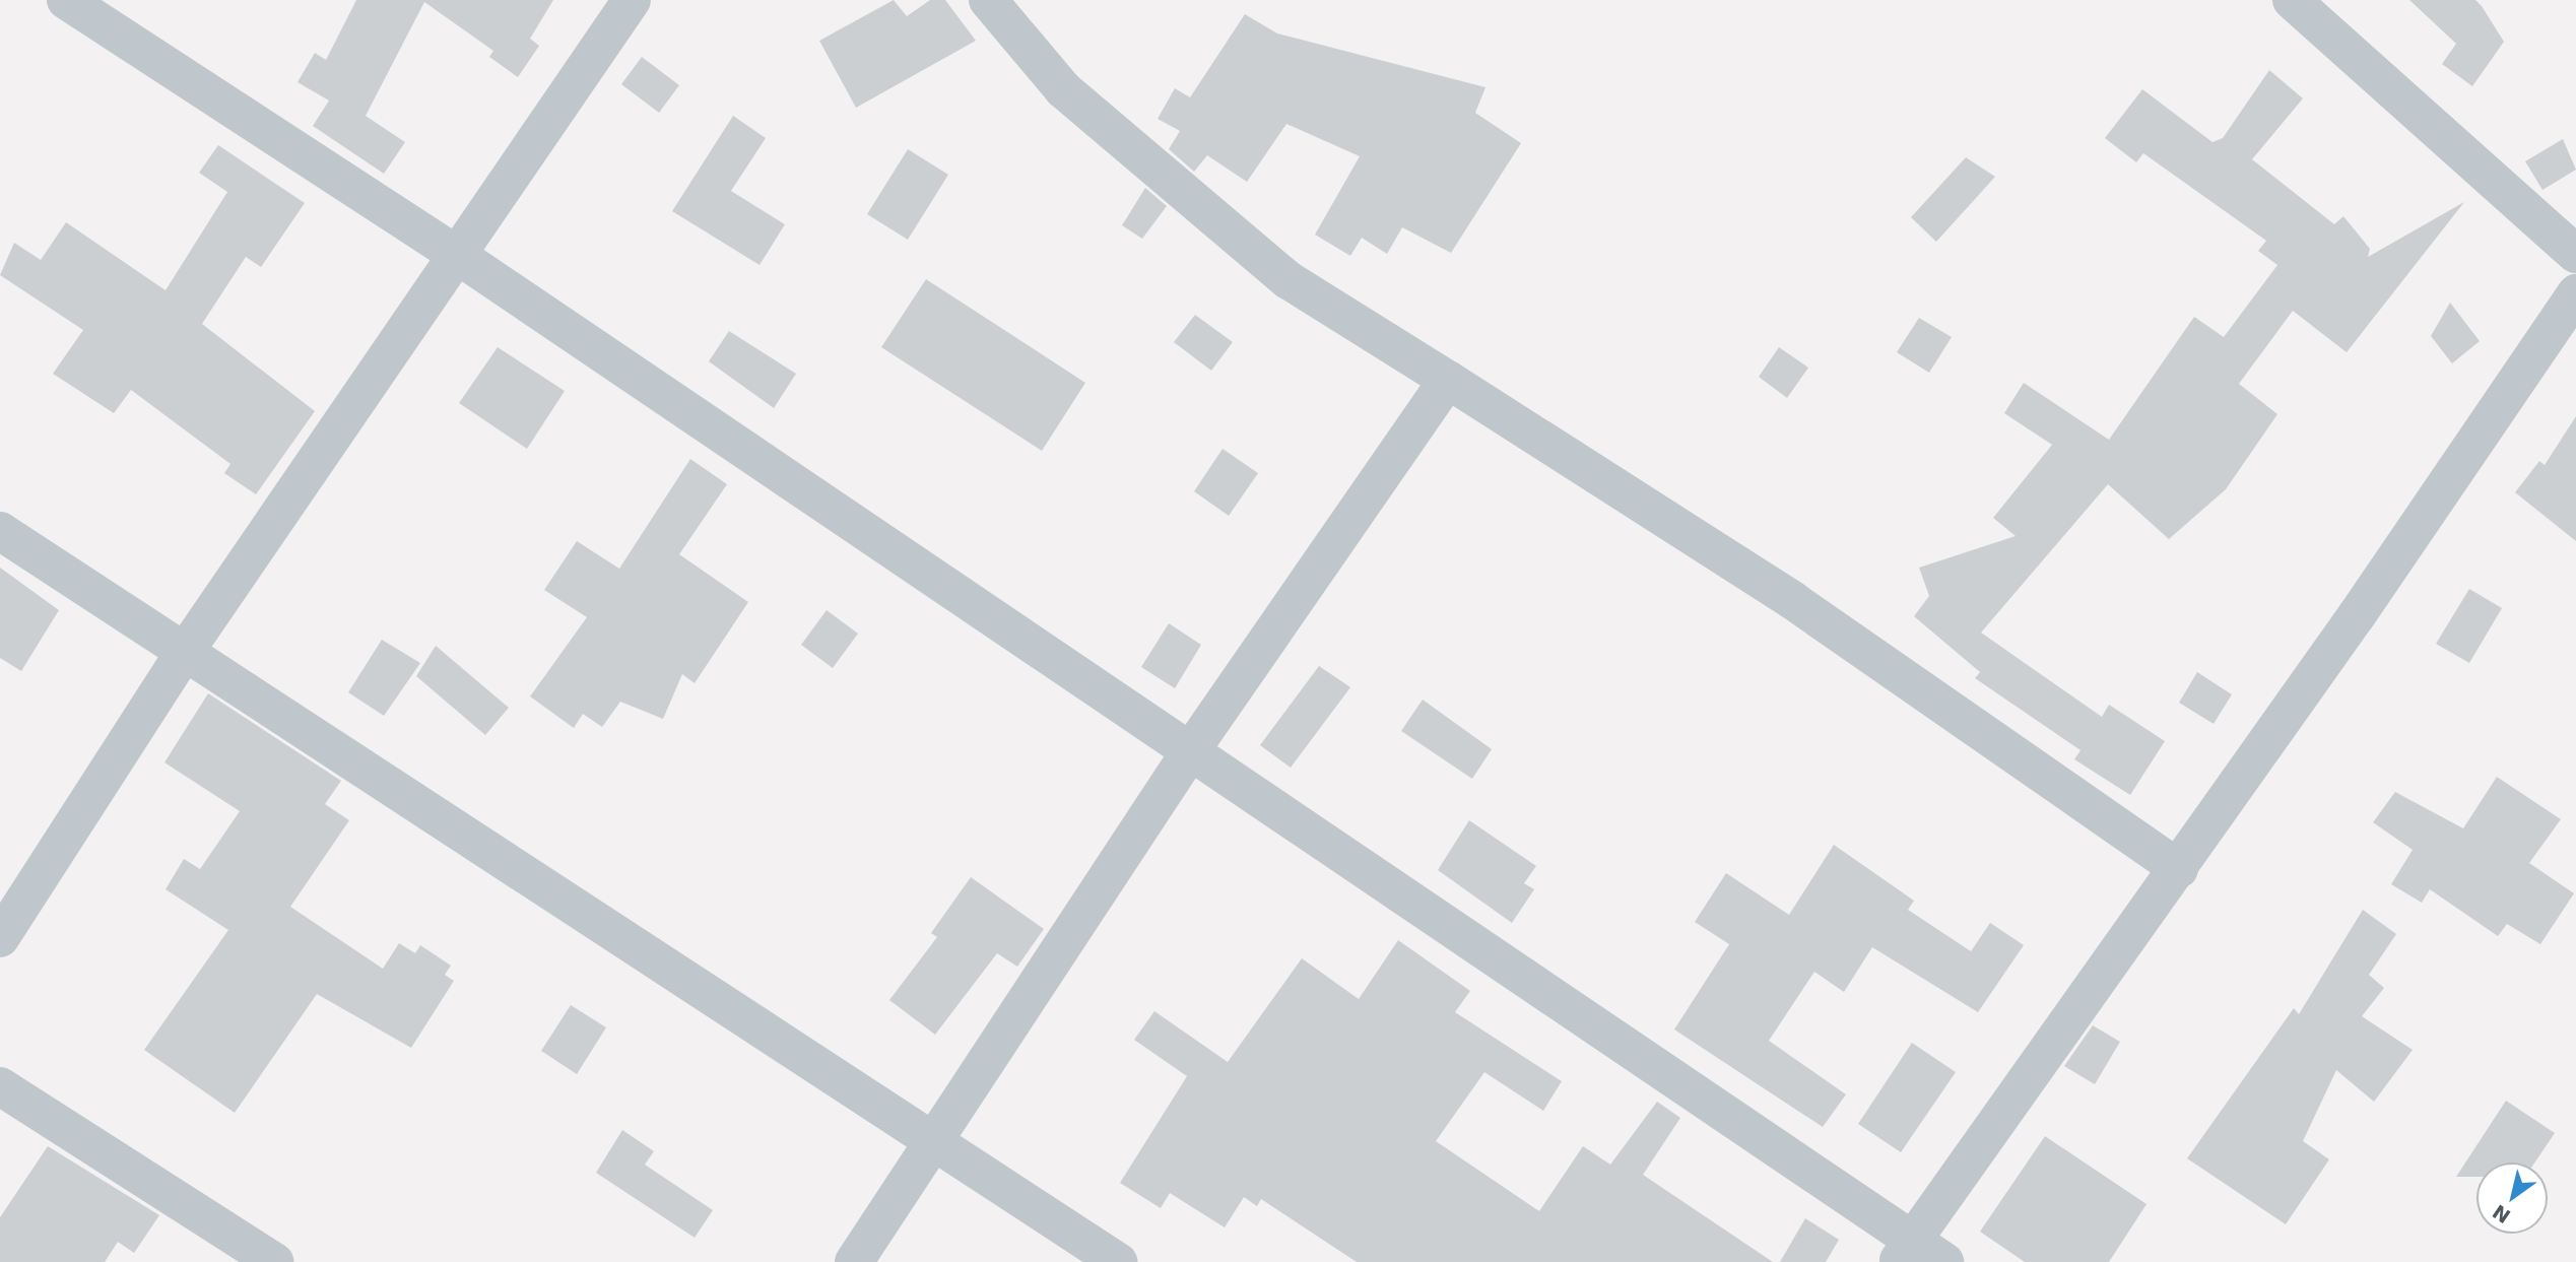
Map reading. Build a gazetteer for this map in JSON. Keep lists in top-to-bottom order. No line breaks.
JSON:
{"north":"bottom left"}
